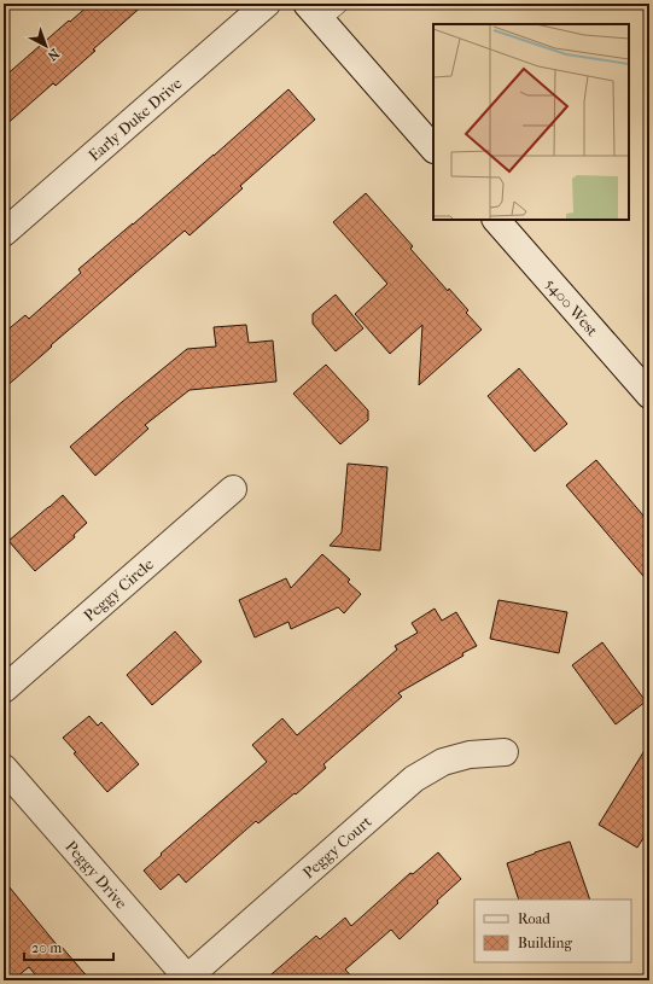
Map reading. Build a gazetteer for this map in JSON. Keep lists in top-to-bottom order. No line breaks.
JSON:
{"streets":{"street":["Early Duke Drive","5400 West","Peggy Circle","Peggy Court","Peggy Drive"]},"crossings":[["Peggy Court","Peggy Drive"]],"legend":["Road","Building"],"scale_bar":"20 m","north":"bottom right"}
